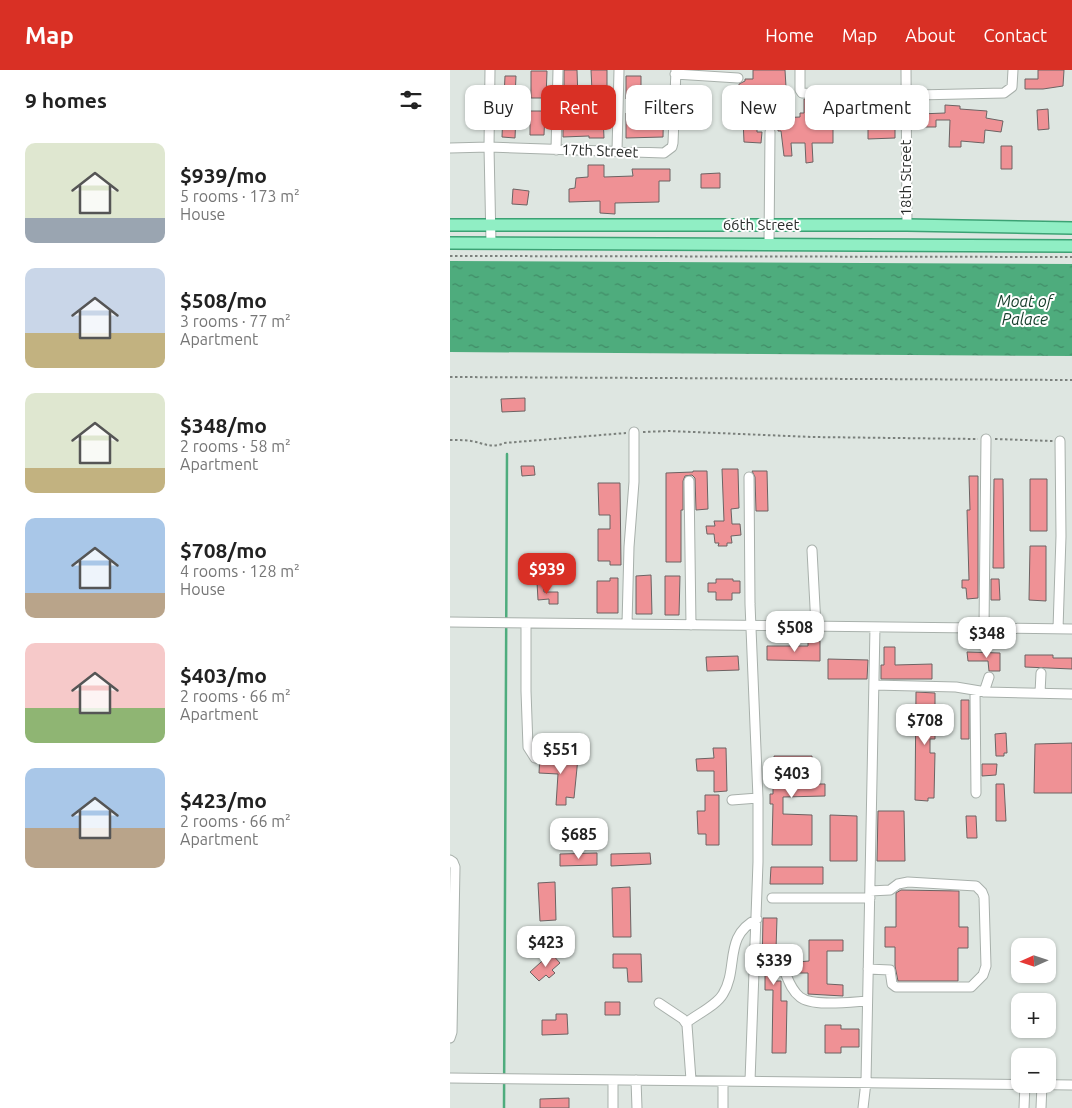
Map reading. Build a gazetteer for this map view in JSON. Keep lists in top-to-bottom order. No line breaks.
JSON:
{"streets":{"main road":["66th Street"],"street":["17th Street","18th Street"]},"crossings":[["18th Street","66th Street"]],"water":["Moat of Palace"],"north":"left","page":{"header":"Map","nav":["Home","Map","About","Contact"],"heading":"9 homes","chip":["Buy","Rent","Filters","New","Apartment"],"list":[{"name":"$939/mo","note":"5 rooms · 173 m² · House"},{"name":"$508/mo","note":"3 rooms · 77 m² · Apartment"},{"name":"$348/mo","note":"2 rooms · 58 m² · Apartment"},{"name":"$708/mo","note":"4 rooms · 128 m² · House"},{"name":"$403/mo","note":"2 rooms · 66 m² · Apartment"},{"name":"$423/mo","note":"2 rooms · 66 m² · Apartment"}],"price":["$939","$508","$348","$708","$551","$403","$685","$423","$339"],"map_buttons":["+","−"]}}
